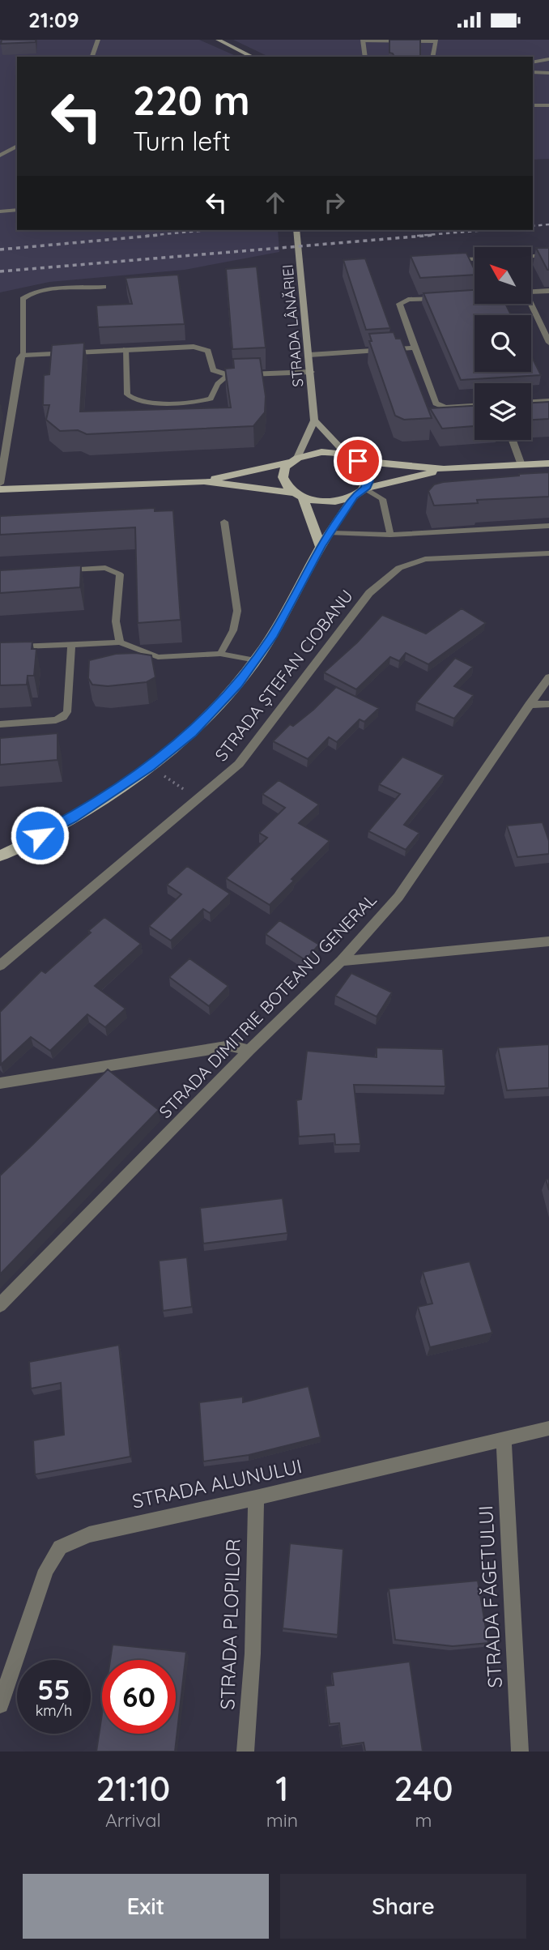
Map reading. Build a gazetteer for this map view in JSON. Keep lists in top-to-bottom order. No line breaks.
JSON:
{"streets":{"street":["STRADA LÂNĂRIEI","STRADA ȘTEFAN CIOBANU","STRADA DIMITRIE BOTEANU GENERAL","STRADA ALUNULUI","STRADA FĂGETULUI","STRADA PLOPILOR"]},"crossings":[["STRADA ALUNULUI","STRADA FĂGETULUI"],["STRADA ALUNULUI","STRADA PLOPILOR"]],"north":"top left","page":{"status":"21:09","turn":["220 m","Turn left"],"speed":"55 km/h","limit":"60","eta":["21:10","Arrival","1","min","240","m"],"buttons":["Exit","Share"]}}
